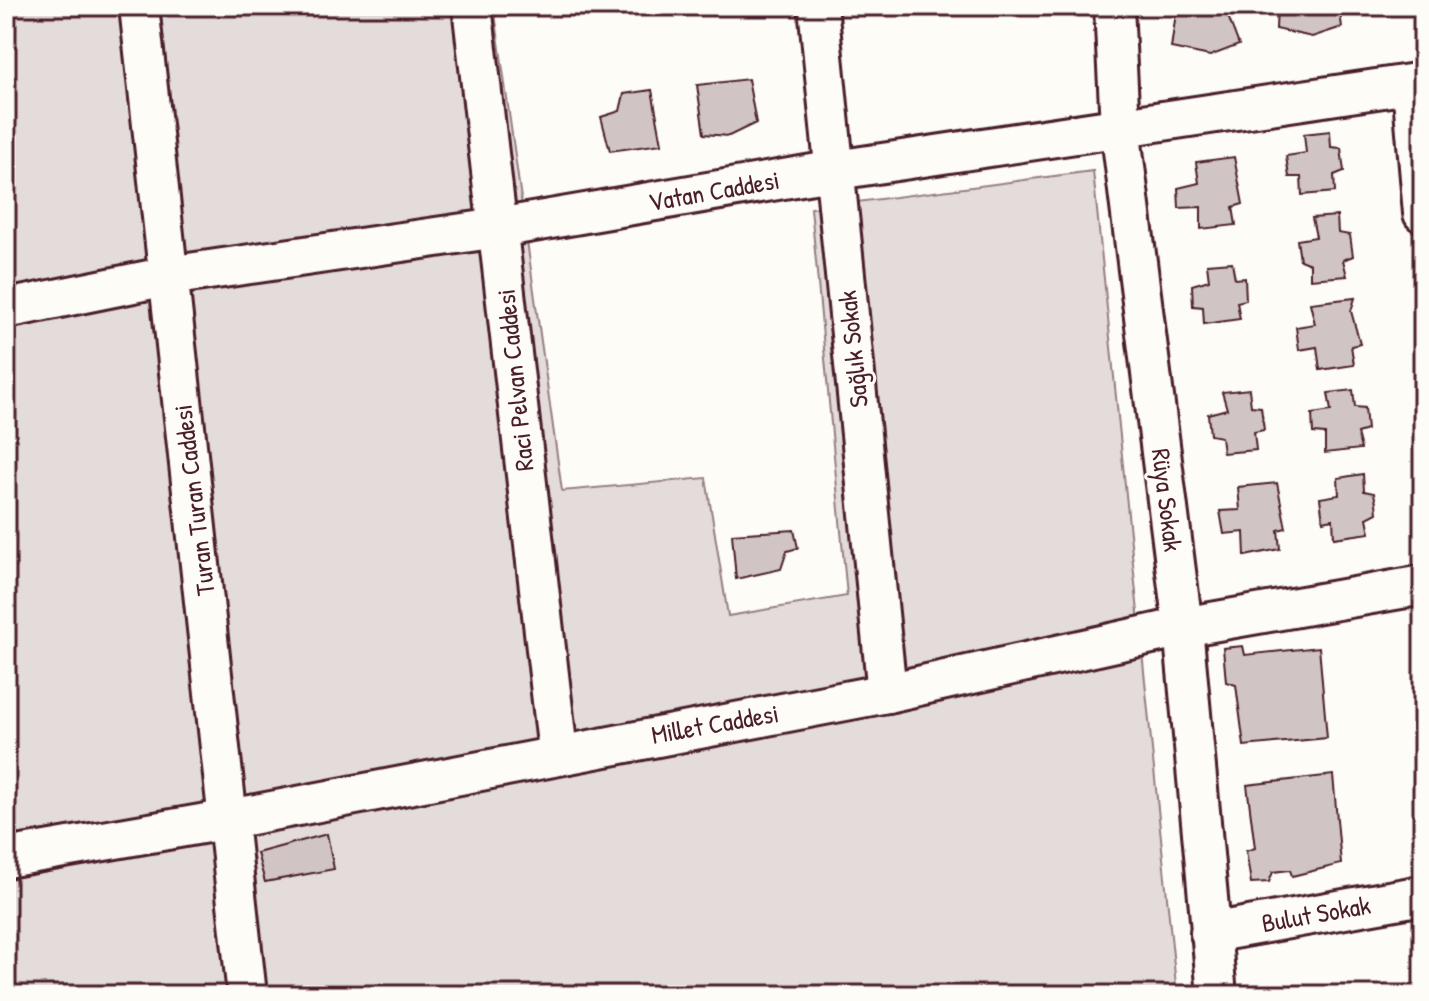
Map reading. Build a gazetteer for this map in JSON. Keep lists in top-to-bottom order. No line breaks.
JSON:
{"streets":{"street":["Vatan Caddesi","Sağlık Sokak","Raci Pelvan Caddesi","Turan Turan Caddesi","Rüya Sokak","Millet Caddesi","Bulut Sokak"]},"crossings":[["Vatan Caddesi","Sağlık Sokak"],["Vatan Caddesi","Raci Pelvan Caddesi"],["Vatan Caddesi","Turan Turan Caddesi"],["Vatan Caddesi","Rüya Sokak"],["Sağlık Sokak","Millet Caddesi"],["Raci Pelvan Caddesi","Millet Caddesi"],["Turan Turan Caddesi","Millet Caddesi"],["Rüya Sokak","Millet Caddesi"],["Rüya Sokak","Bulut Sokak"]]}
